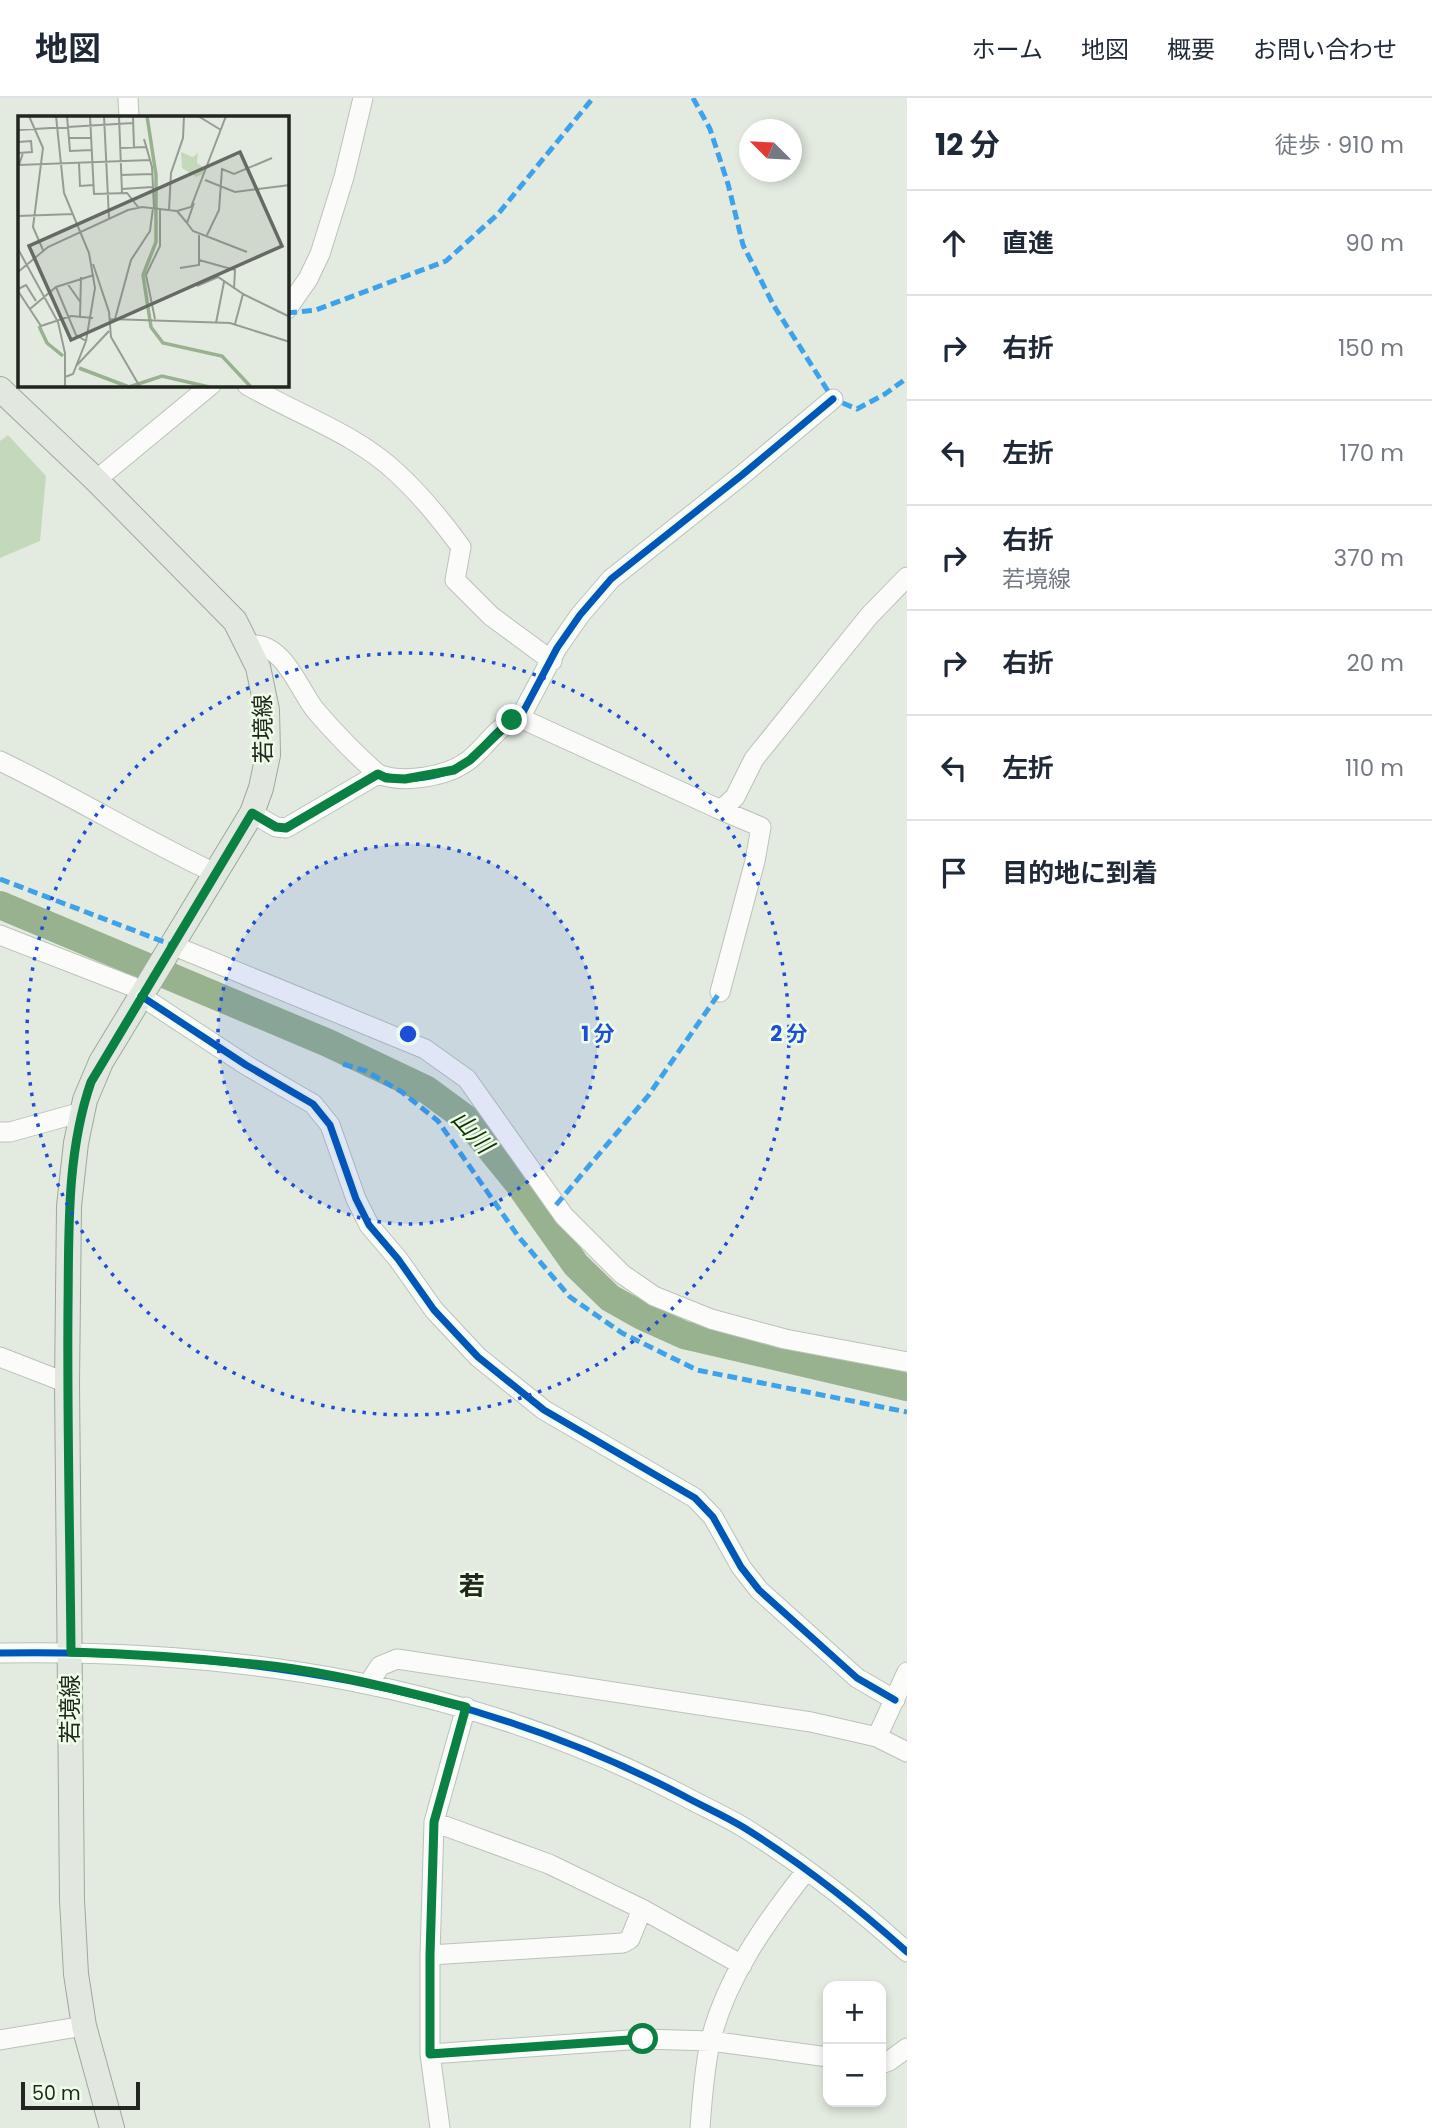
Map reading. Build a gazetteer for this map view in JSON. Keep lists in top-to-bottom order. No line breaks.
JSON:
{"streets":{"main road":["若境線"]},"districts":["若"],"water":["山川"],"scale_bar":"50 m","north":"top left","page":{"header":"地図","nav":["ホーム","地図","概要","お問い合わせ"],"heading":["12 分","徒歩 · 910 m"],"list":[["直進","90 m"],["右折","150 m"],["左折","170 m"],["右折","若境線","370 m"],["右折","20 m"],["左折","110 m"],"目的地に到着"],"map_buttons":["+","−"],"scale":"50 m"},"rings":["1 分","2 分"]}
